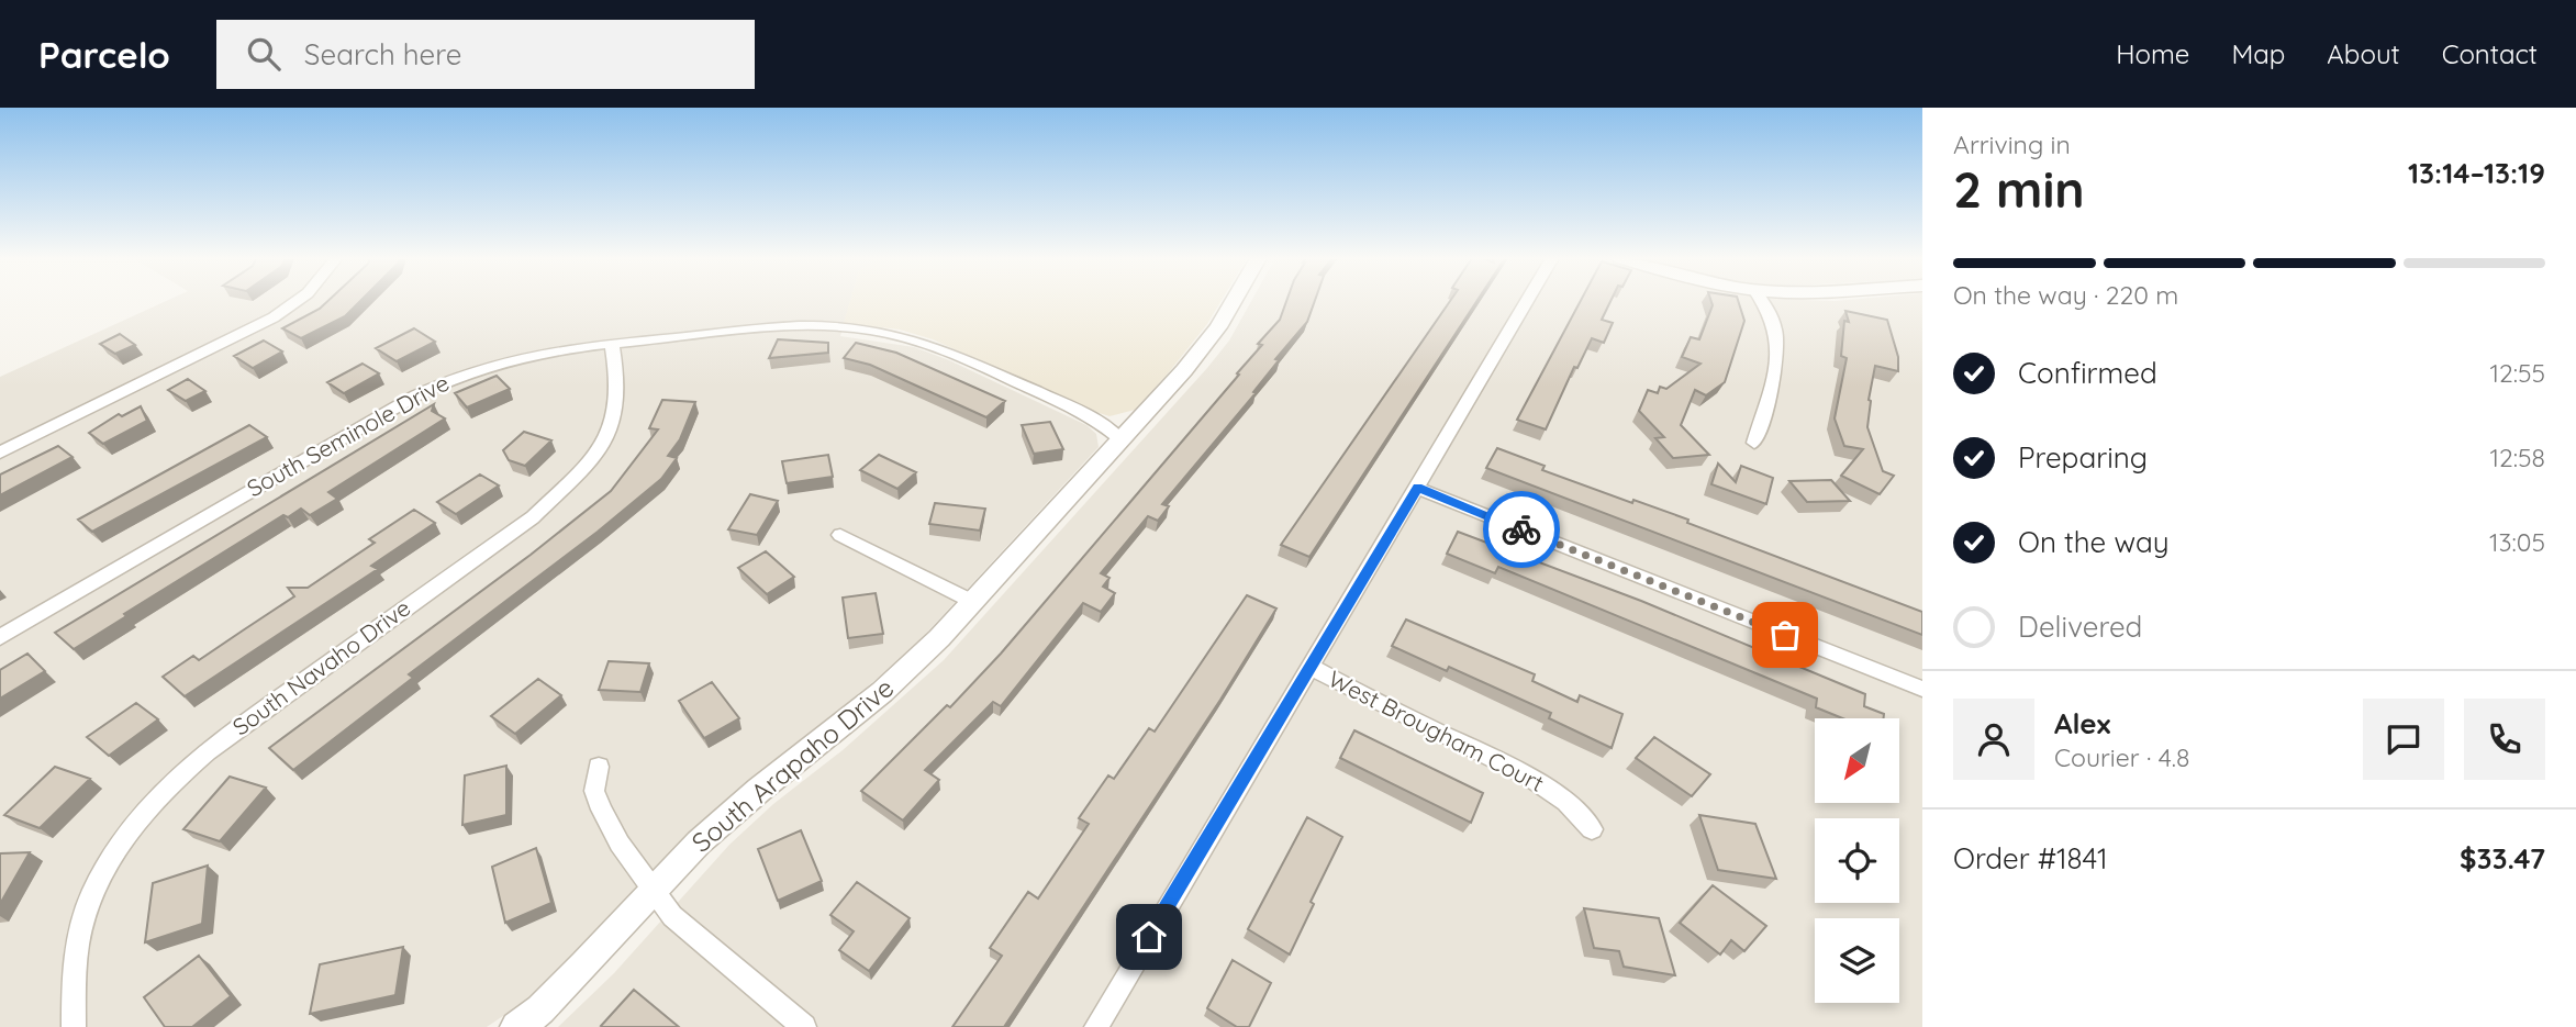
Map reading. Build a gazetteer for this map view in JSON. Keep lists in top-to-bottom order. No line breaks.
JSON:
{"streets":{"street":["South Seminole Drive","South Navaho Drive","West Brougham Court","South Arapaho Drive"]},"crossings":[["South Seminole Drive","South Navaho Drive"],["South Seminole Drive","South Arapaho Drive"]],"north":"bottom left","page":{"header":"Parcelo","search":"Search here","nav":["Home","Map","About","Contact"],"heading":["2 min","Arriving in","13:14–13:19"],"panel":["Alex","Courier · 4.8","Order #1841","$33.47"],"bar":"On the way · 220 m","list":[["Confirmed","12:55"],["Preparing","12:58"],["On the way","13:05"],"Delivered"]}}
